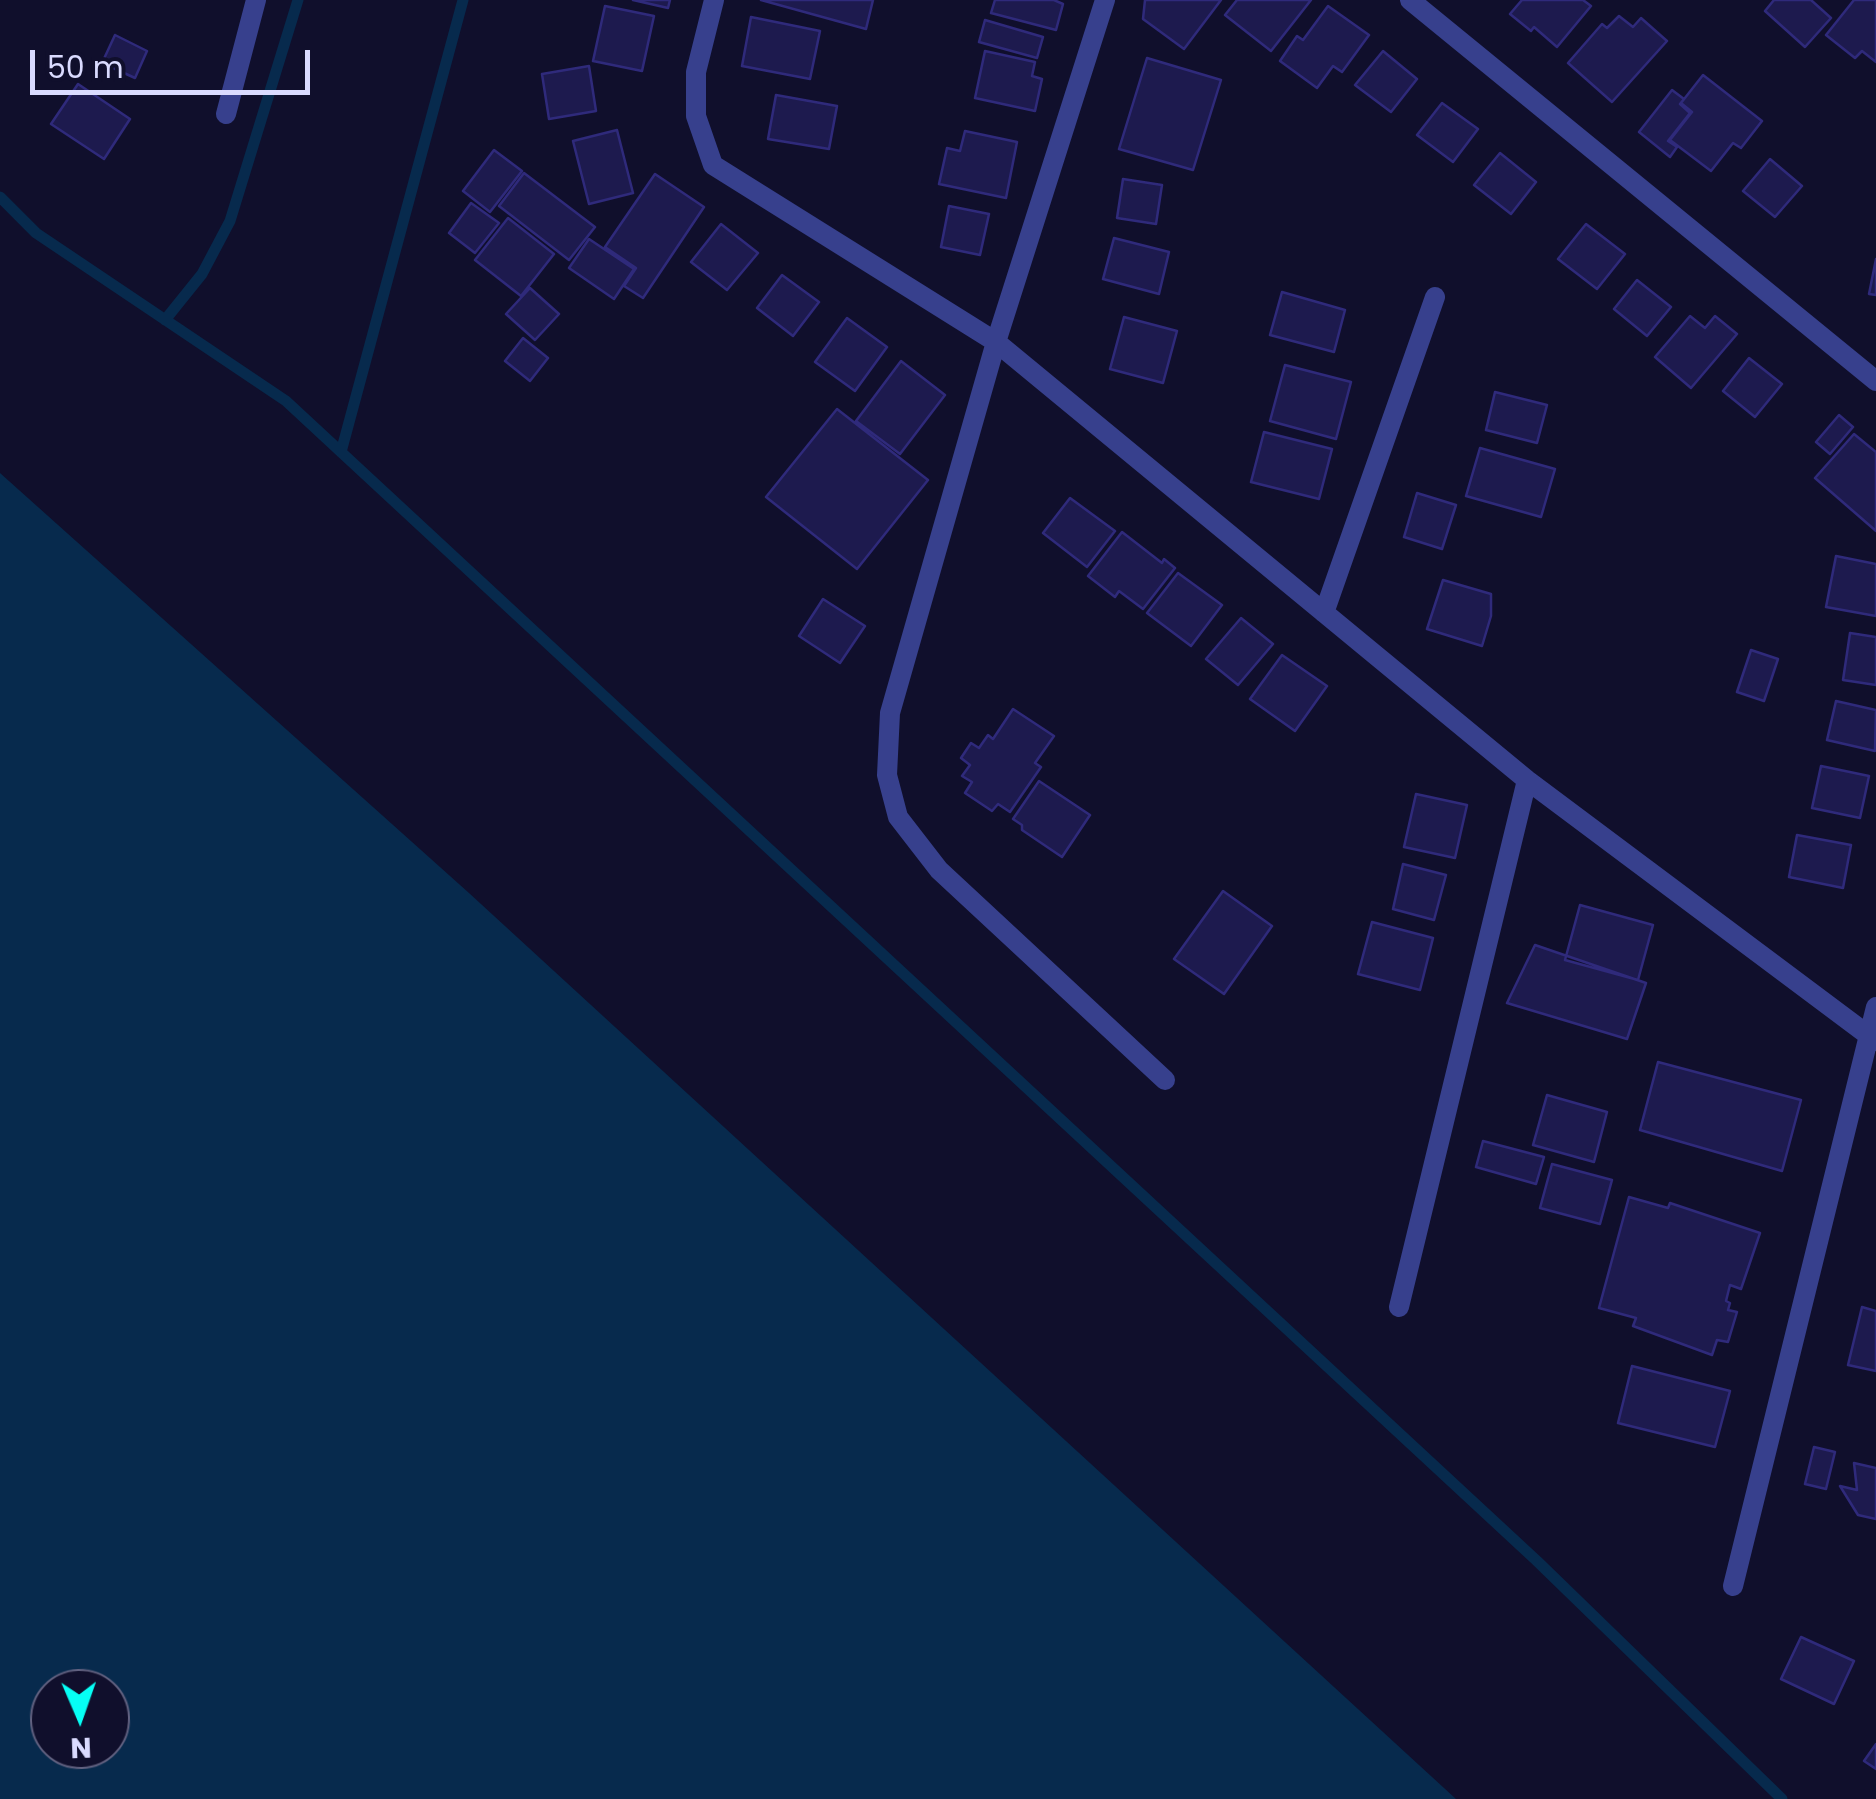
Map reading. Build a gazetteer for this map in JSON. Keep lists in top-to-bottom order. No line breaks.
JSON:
{"scale_bar":"50 m","north":"bottom"}
